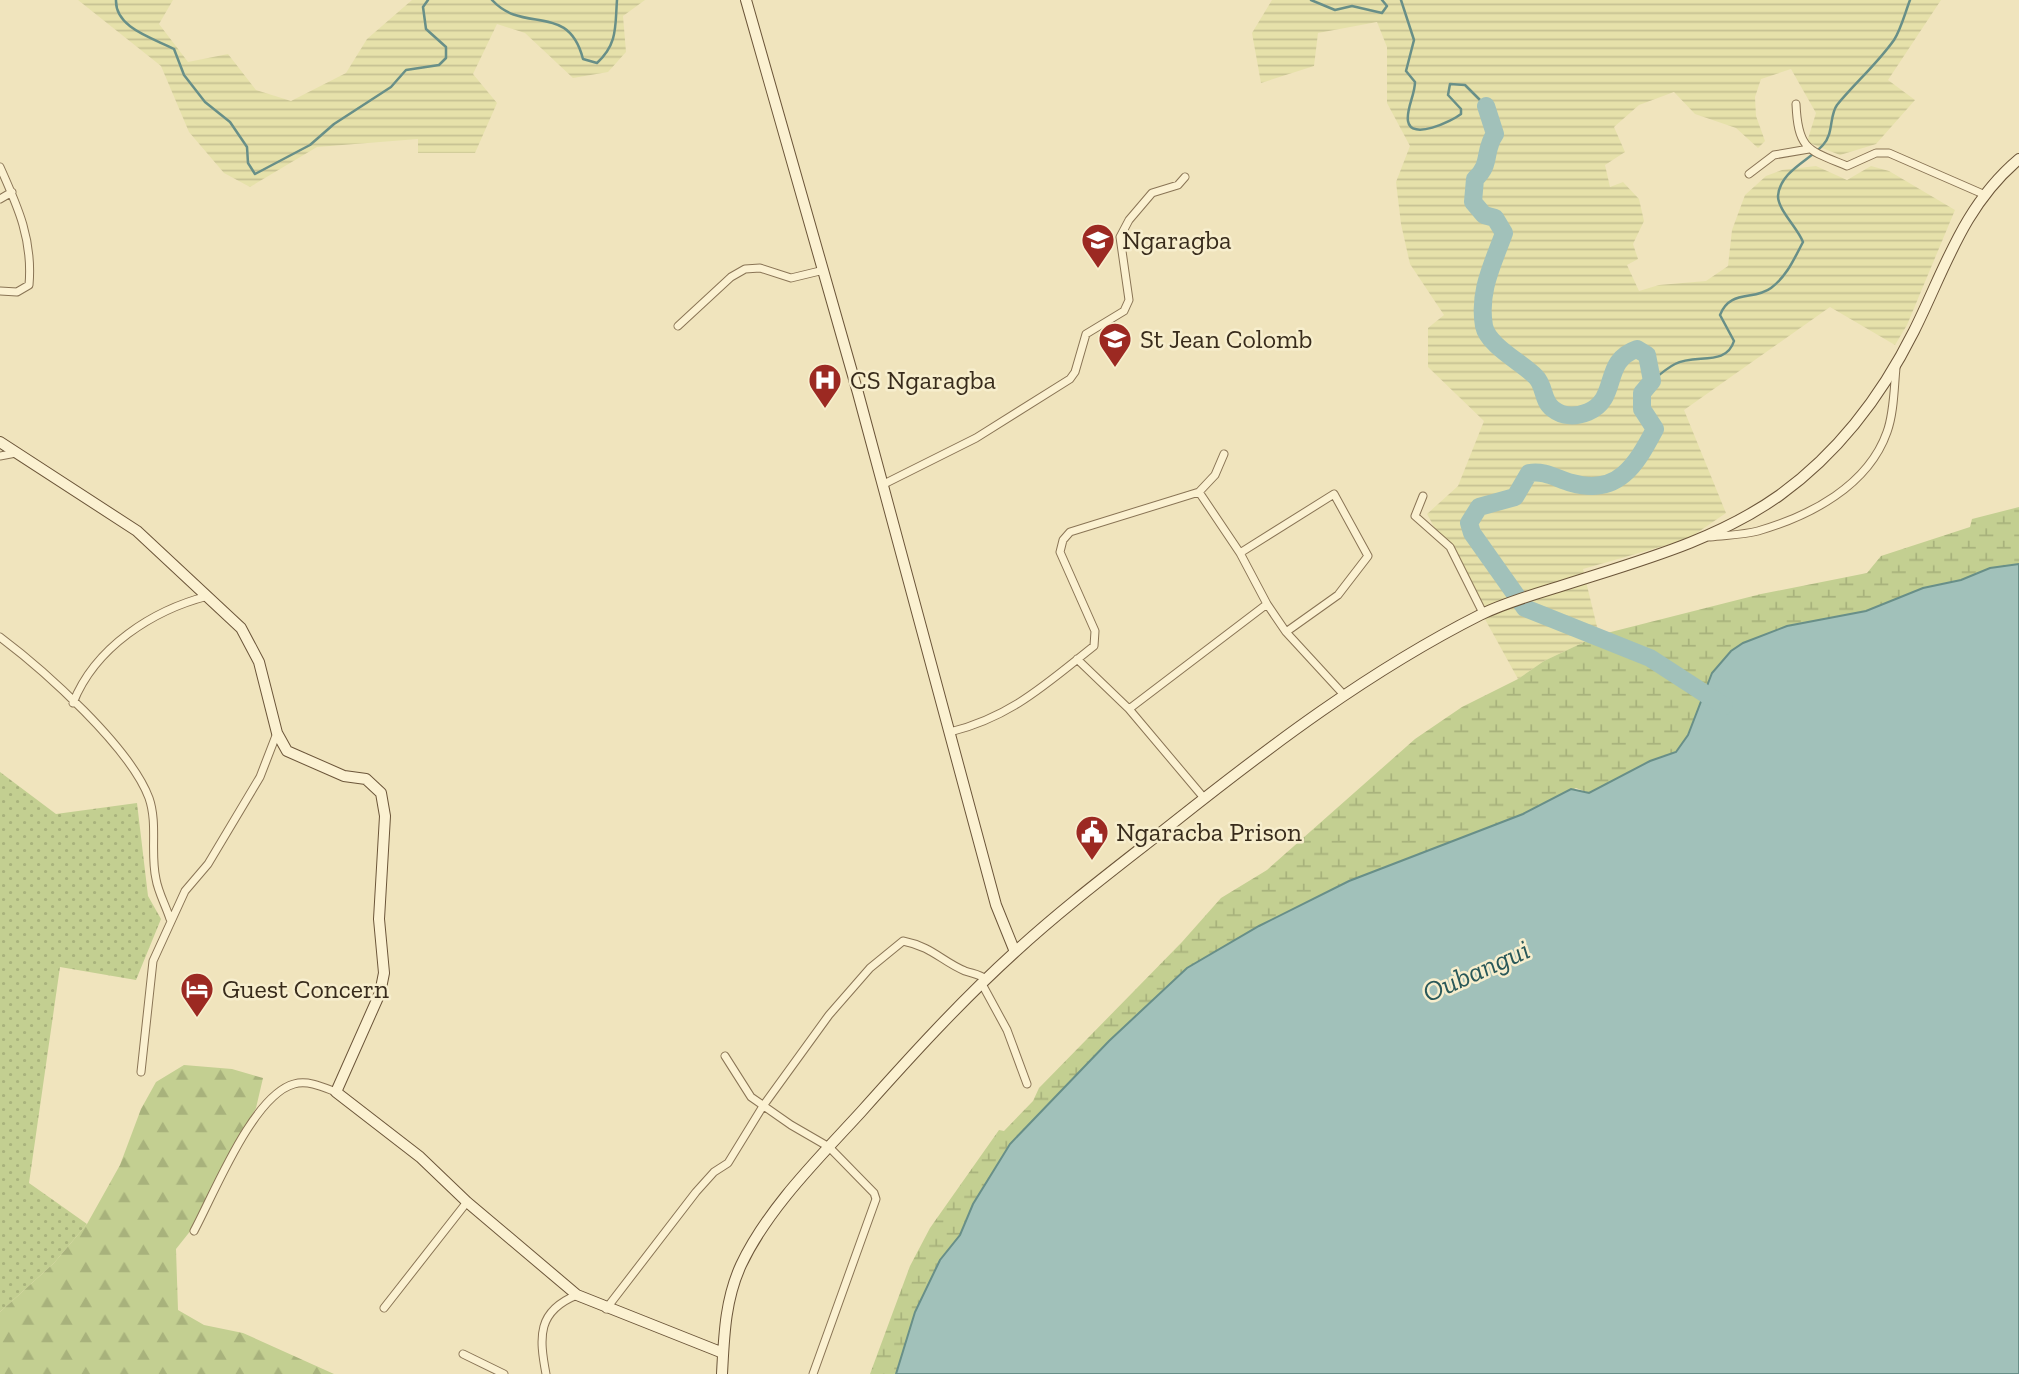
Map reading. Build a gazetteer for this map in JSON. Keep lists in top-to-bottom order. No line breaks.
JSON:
{"water":["Oubangui"],"places":{"school or university":["Ngaragba","St Jean Colomb"],"hospital":["CS Ngaragba"],"public building":["Ngaracba Prison"],"hotel":["Guest Concern"]}}
